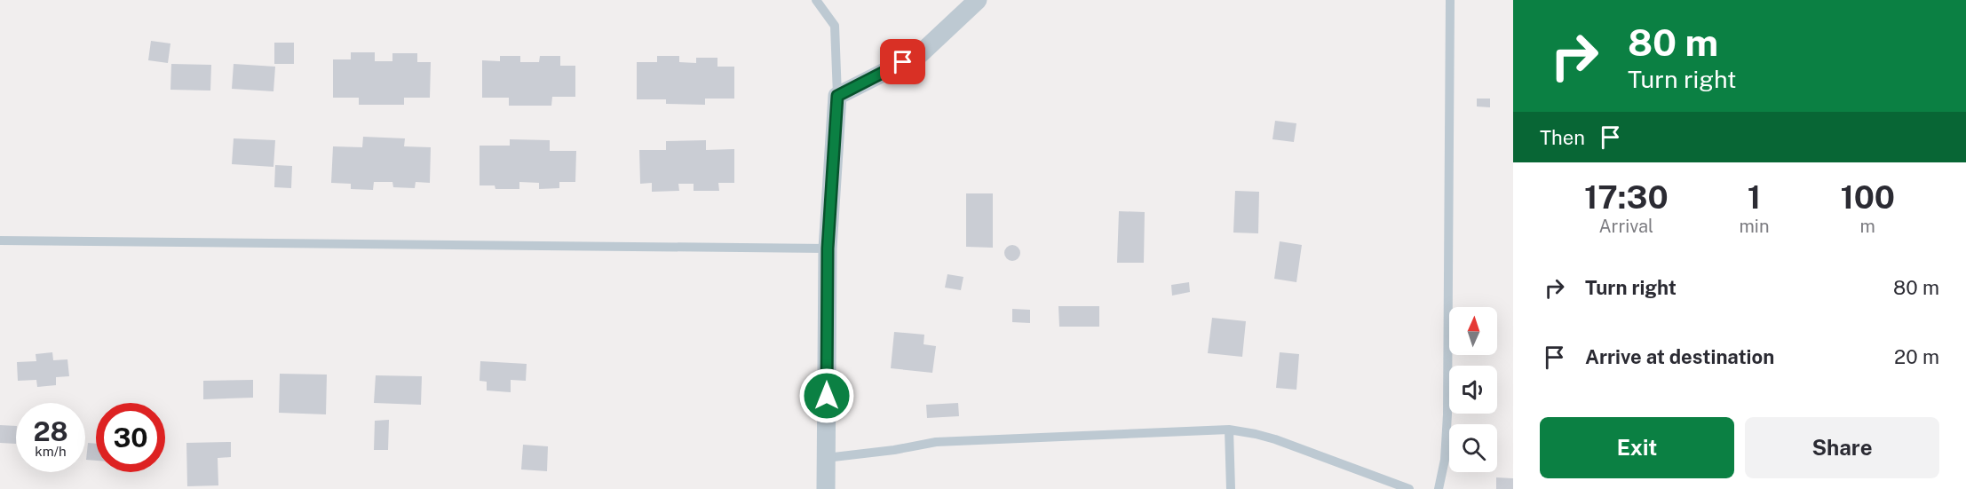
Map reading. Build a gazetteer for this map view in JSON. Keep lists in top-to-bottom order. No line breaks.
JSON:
{"north":"top","page":{"turn":["80 m","Turn right"],"then":"Then","eta":["17:30","Arrival","1","min","100","m"],"list":[{"name":"Turn right","value":"80 m"},{"name":"Arrive at destination","value":"20 m"}],"speed":"28 km/h","limit":"30","buttons":["Exit","Share"]}}
